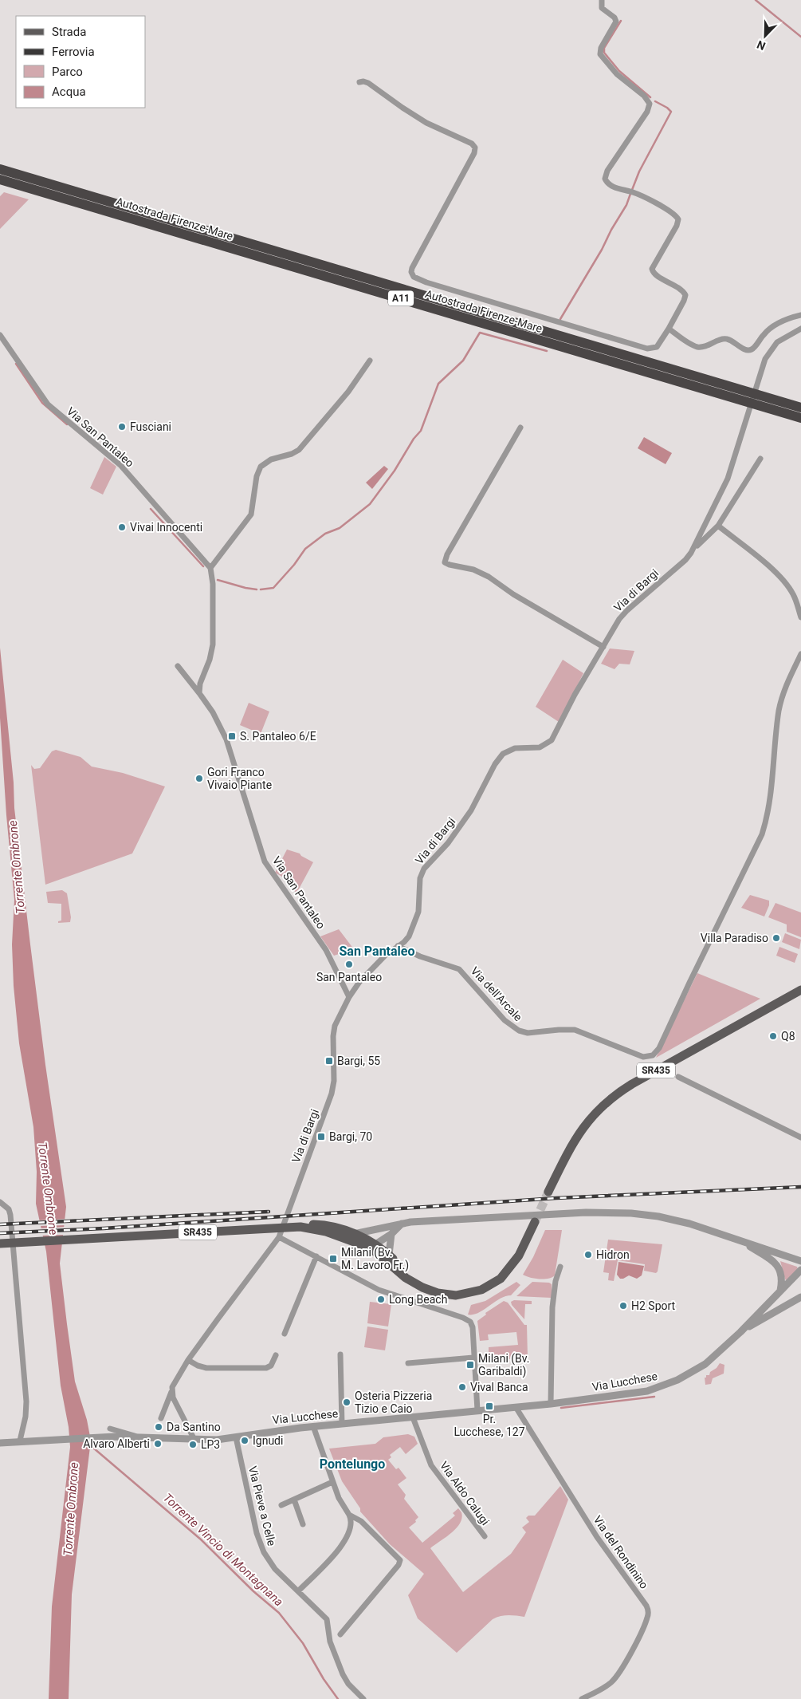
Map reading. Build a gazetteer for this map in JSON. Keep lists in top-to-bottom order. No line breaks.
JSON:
{"streets":{"highway":["Autostrada Firenze-Mare","A11"],"main road":["SR435"],"street":["Via San Pantaleo","Via di Bargi","Via dell'Arcale","Via Lucchese","Via Aldo Calugi","Via Pieve a Celle","Via del Rondinino"]},"crossings":[["Via San Pantaleo","Via di Bargi"],["Via di Bargi","Via dell'Arcale"],["Via Lucchese","Via Aldo Calugi"],["Via Lucchese","Via Pieve a Celle"],["Via Lucchese","Via del Rondinino"]],"districts":["San Pantaleo","Pontelungo"],"water":["Torrente Ombrone","Torrente Vincio di Montagnana"],"places":{"other":["Fusciani","Vivai Innocenti","Gori Franco Vivaio Piante","Villa Paradiso","San Pantaleo","Q8","Hidron","Long Beach","H2 Sport","Vival Banca","Osteria Pizzeria Tizio e Caio","Da Santino","Ignudi","Alvaro Alberti","LP3"],"transit":["S. Pantaleo 6/E","Bargi, 55","Bargi, 70","Milani (Bv. M. Lavoro Fr.)","Milani (Bv. Garibaldi)","Pr. Lucchese, 127"]},"legend":["Strada","Ferrovia","Parco","Acqua"],"north":"bottom left"}
